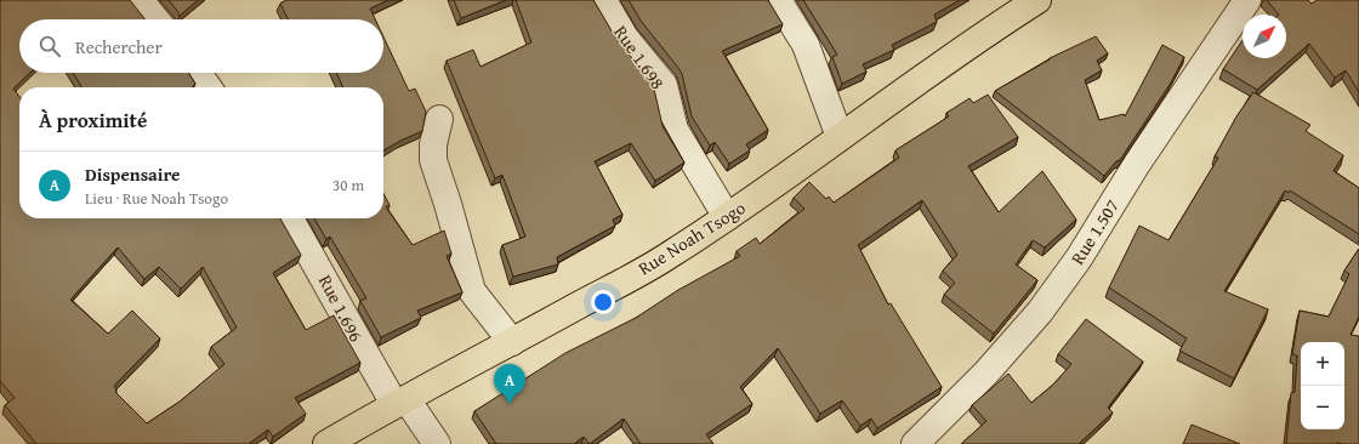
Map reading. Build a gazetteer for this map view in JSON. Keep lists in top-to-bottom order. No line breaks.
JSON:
{"streets":{"main road":["Rue Noah Tsogo"],"street":["Rue 1.698","Rue 1.507","Rue 1.696"]},"crossings":[["Rue 1.698","Rue Noah Tsogo"],["Rue Noah Tsogo","Rue 1.696"]],"north":"top right","page":{"search":"Rechercher","heading":"À proximité","list":[{"mark":"A","name":"Dispensaire","note":"Lieu · Rue Noah Tsogo","value":"30 m"}],"map_buttons":["+","−"],"pins":"A"}}
